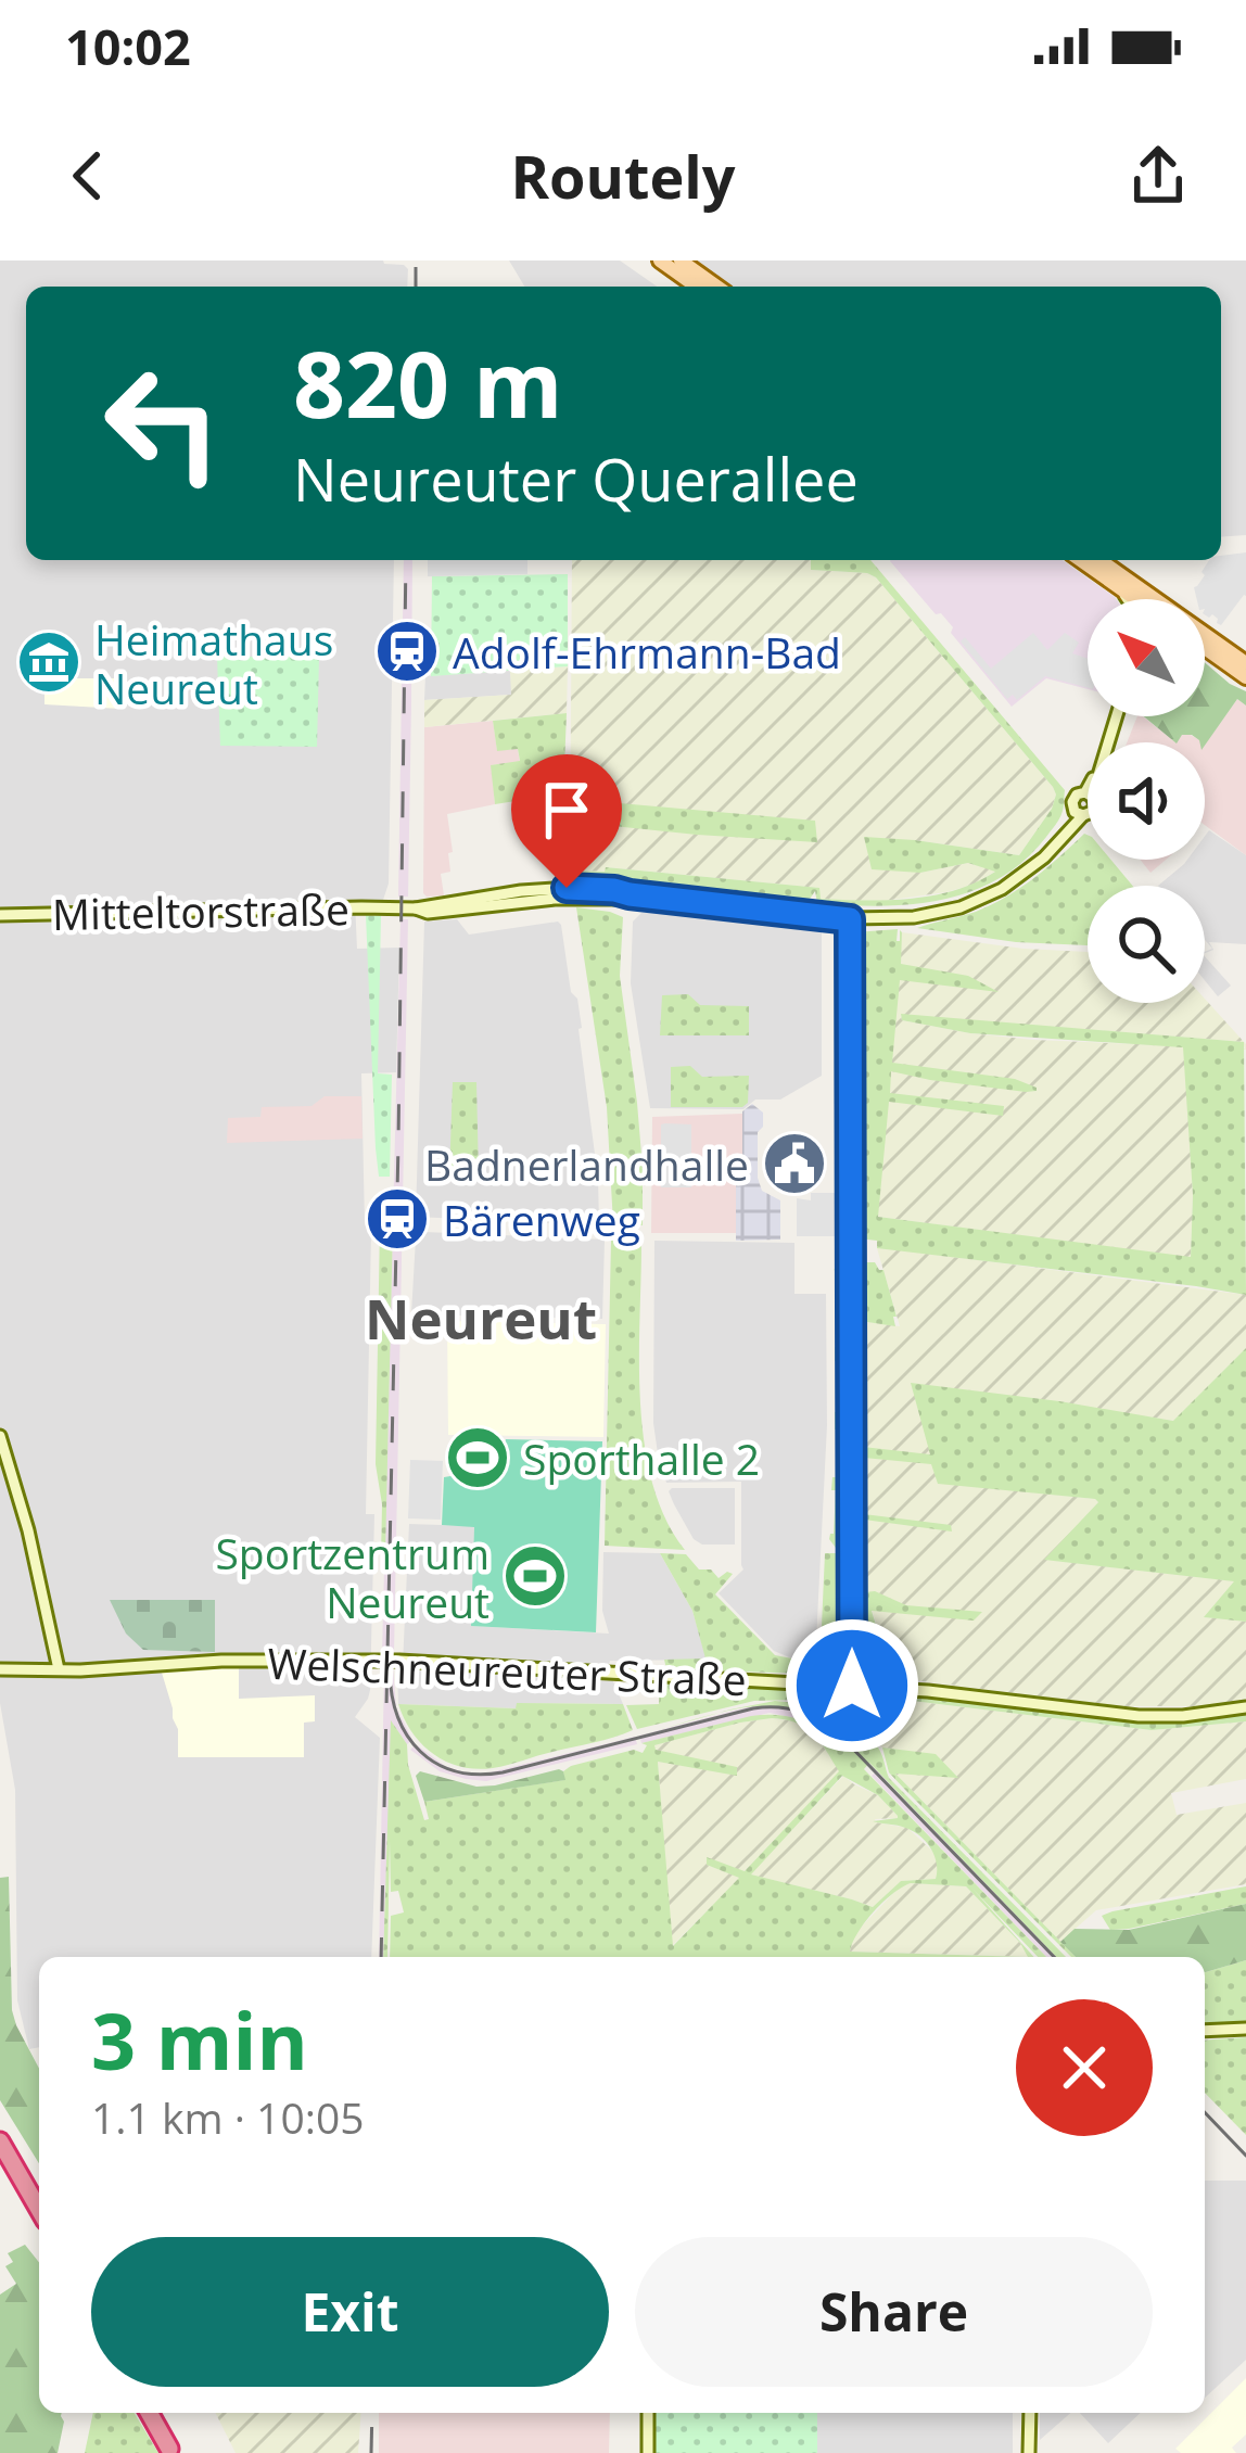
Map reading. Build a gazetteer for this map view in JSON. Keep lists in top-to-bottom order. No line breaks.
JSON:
{"streets":{"street":["Mitteltorstraße","Welschneureuter Straße"]},"districts":["Neureut"],"places":{"station":["Adolf-Ehrmann-Bad","Bärenweg"],"museum":["Heimathaus Neureut"],"public building":["Badnerlandhalle"],"sports":["Sporthalle 2","Sportzentrum Neureut"]},"north":"top left","page":{"status":"10:02","header":"Routely","turn":["820 m","Neureuter Querallee"],"heading":["3 min","1.1 km · 10:05"],"buttons":["Exit","Share"]}}
